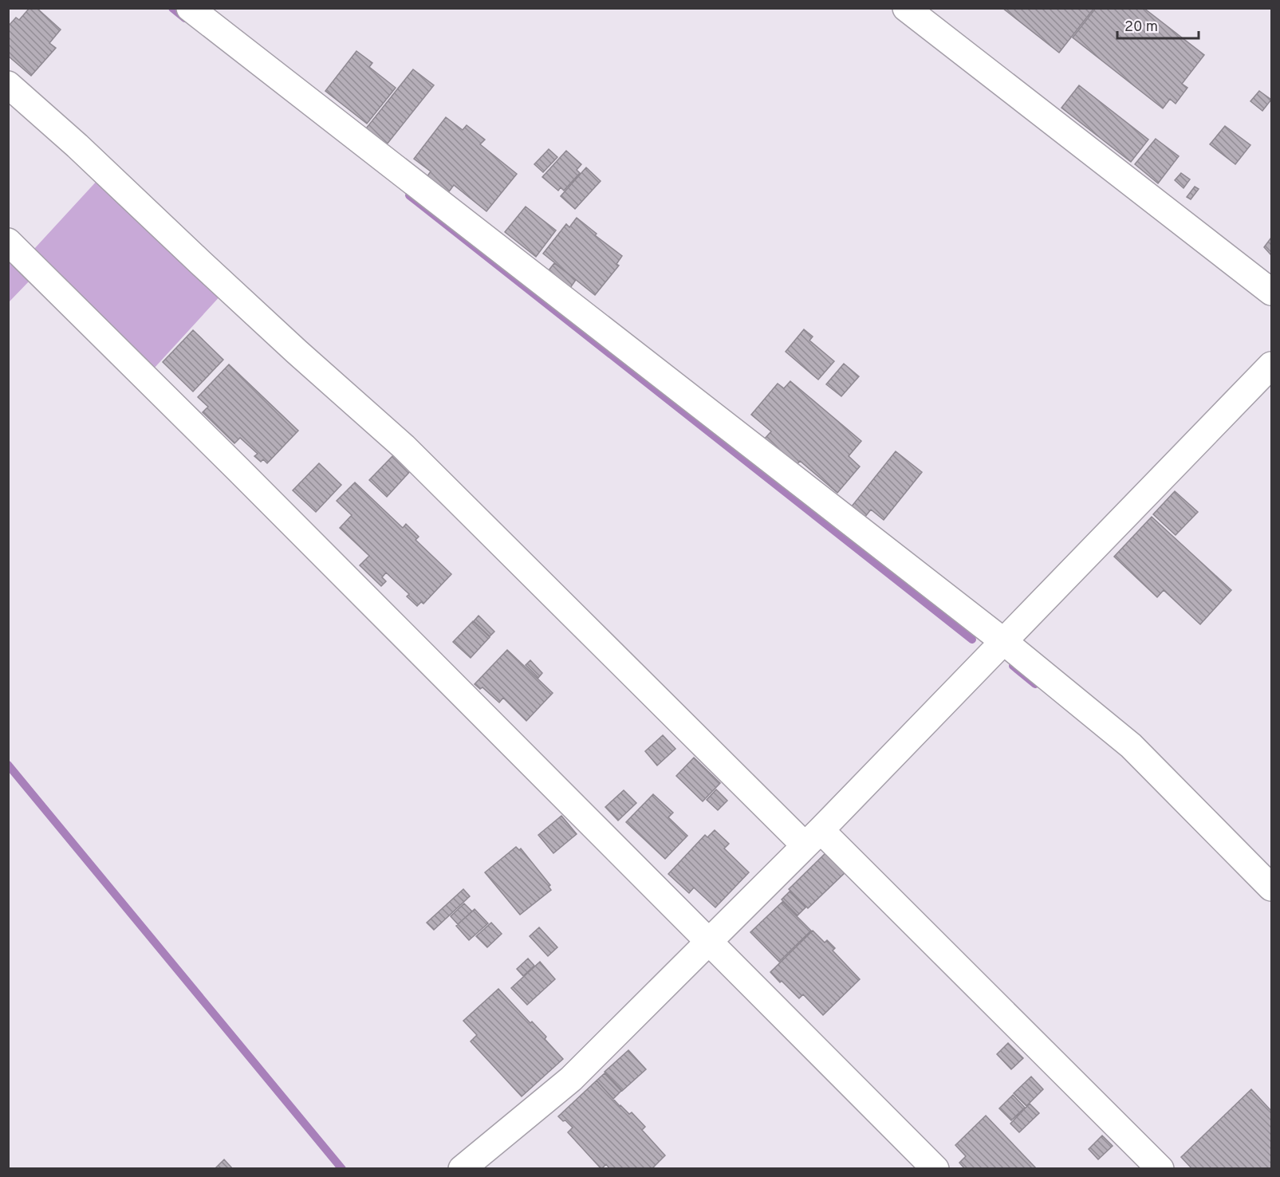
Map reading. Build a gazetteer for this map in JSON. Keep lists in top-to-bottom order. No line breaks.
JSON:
{"scale_bar":"20 m"}
